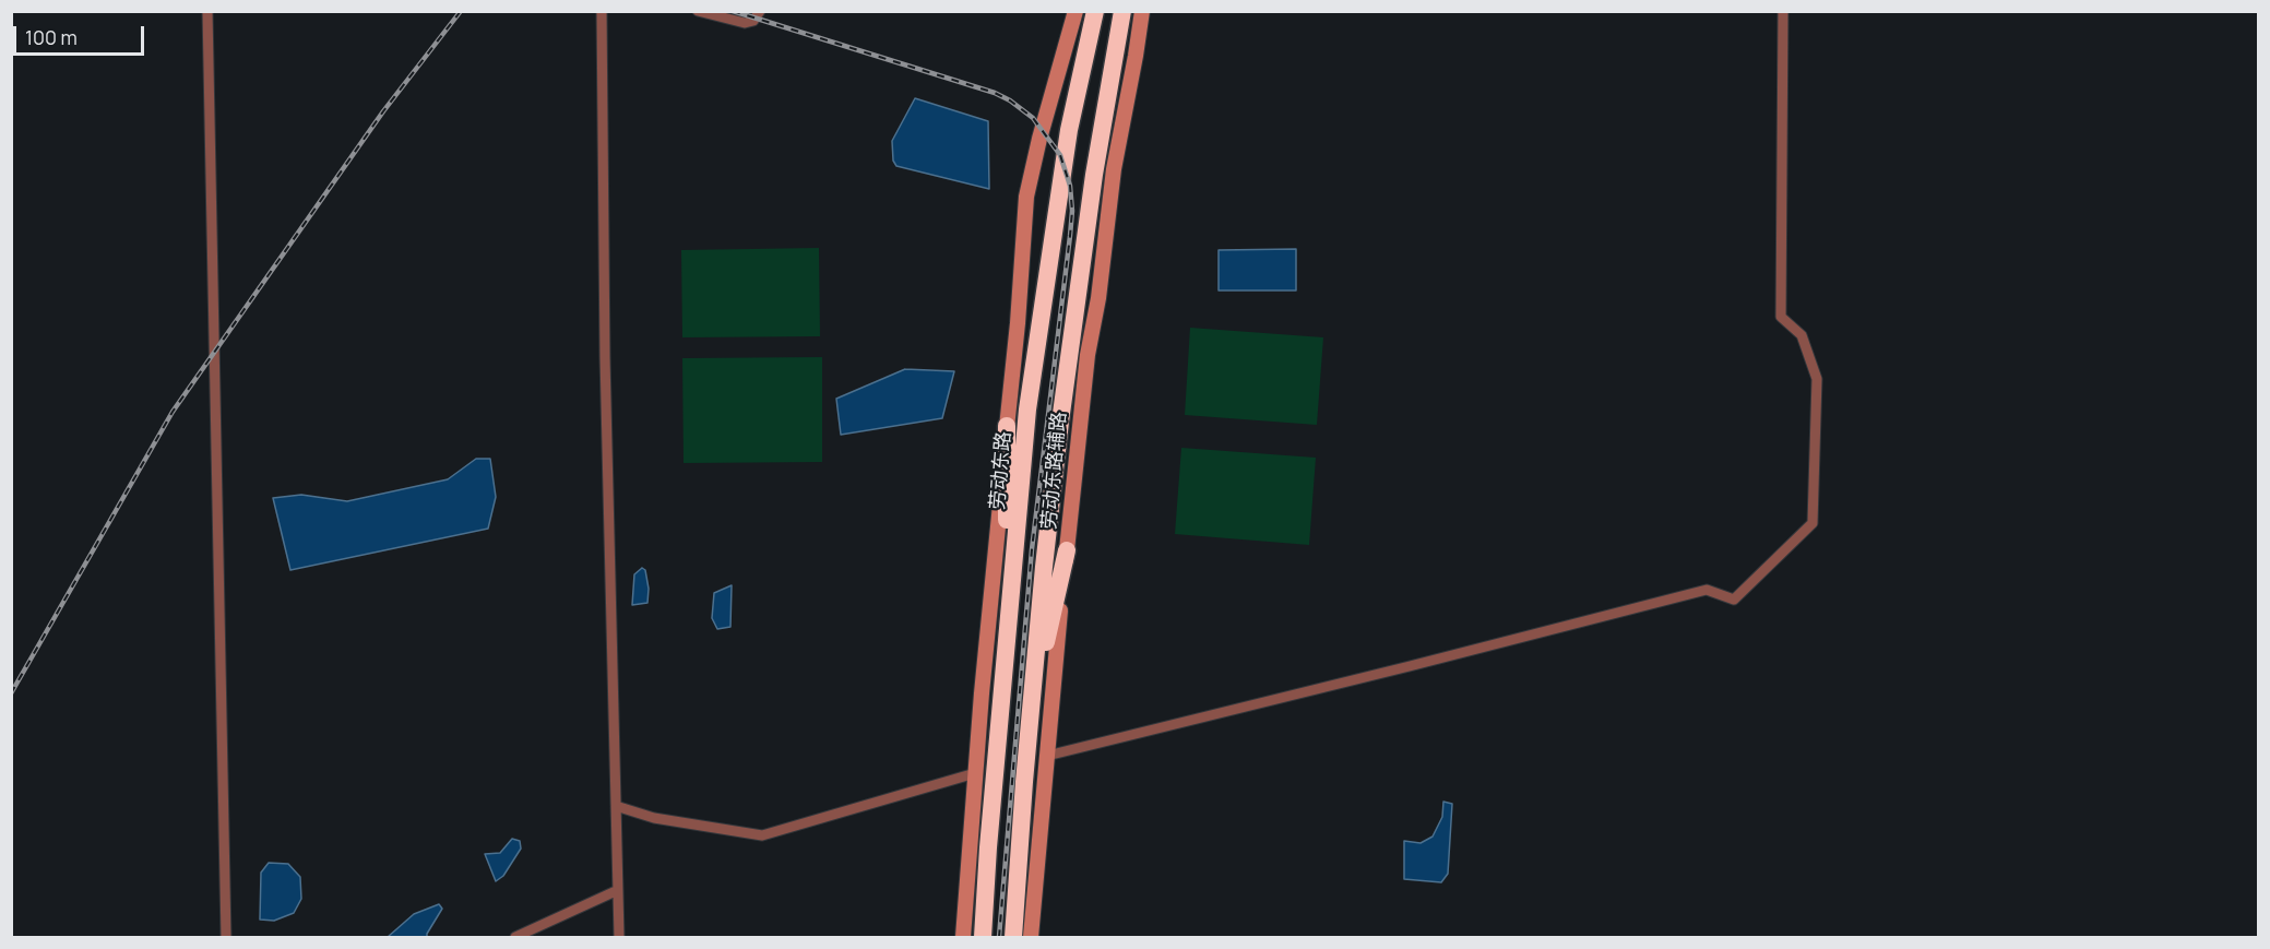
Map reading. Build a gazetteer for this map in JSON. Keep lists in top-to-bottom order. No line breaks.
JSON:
{"streets":{"highway":["劳动东路"],"main road":["劳动东路辅路"]},"scale_bar":"100 m"}
